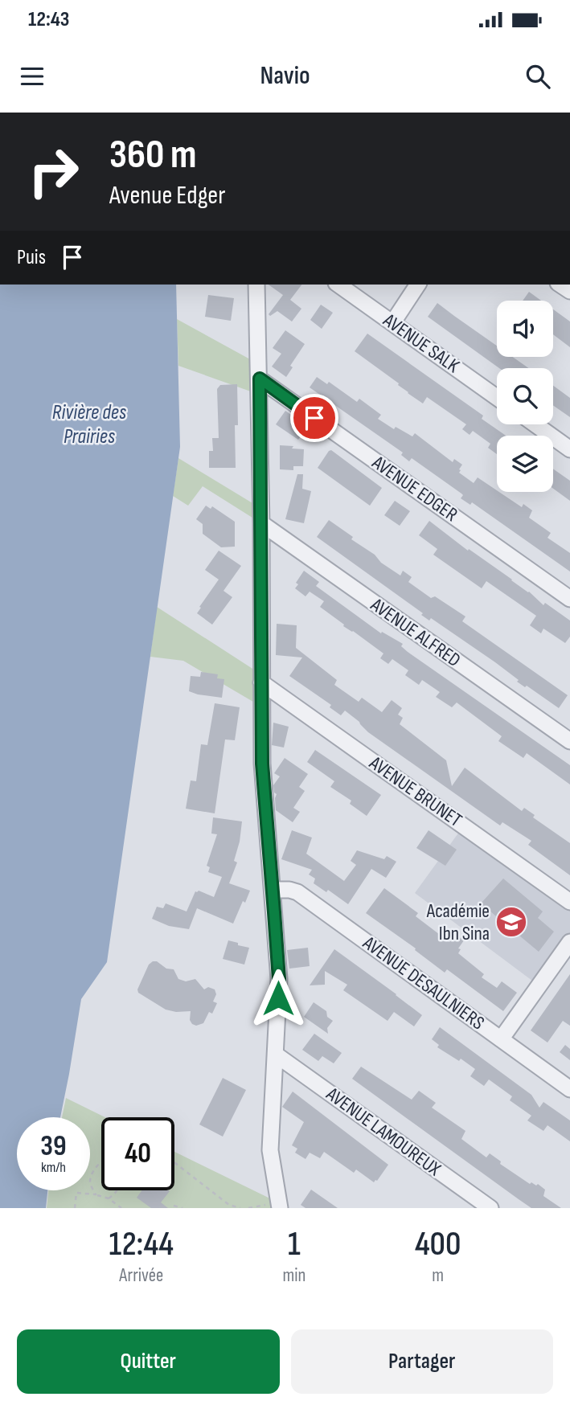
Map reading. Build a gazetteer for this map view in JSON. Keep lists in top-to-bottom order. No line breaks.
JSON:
{"streets":{"street":["AVENUE SALK","AVENUE EDGER","AVENUE ALFRED","AVENUE BRUNET","AVENUE DESAULNIERS","AVENUE LAMOUREUX"]},"water":["Rivière des Prairies"],"places":{"school or university":["Académie Ibn Sina"]},"page":{"status":"12:43","header":"Navio","turn":["360 m","Avenue Edger"],"then":"Puis","speed":"39 km/h","limit":"40","eta":["12:44","Arrivée","1","min","400","m"],"buttons":["Quitter","Partager"]}}
